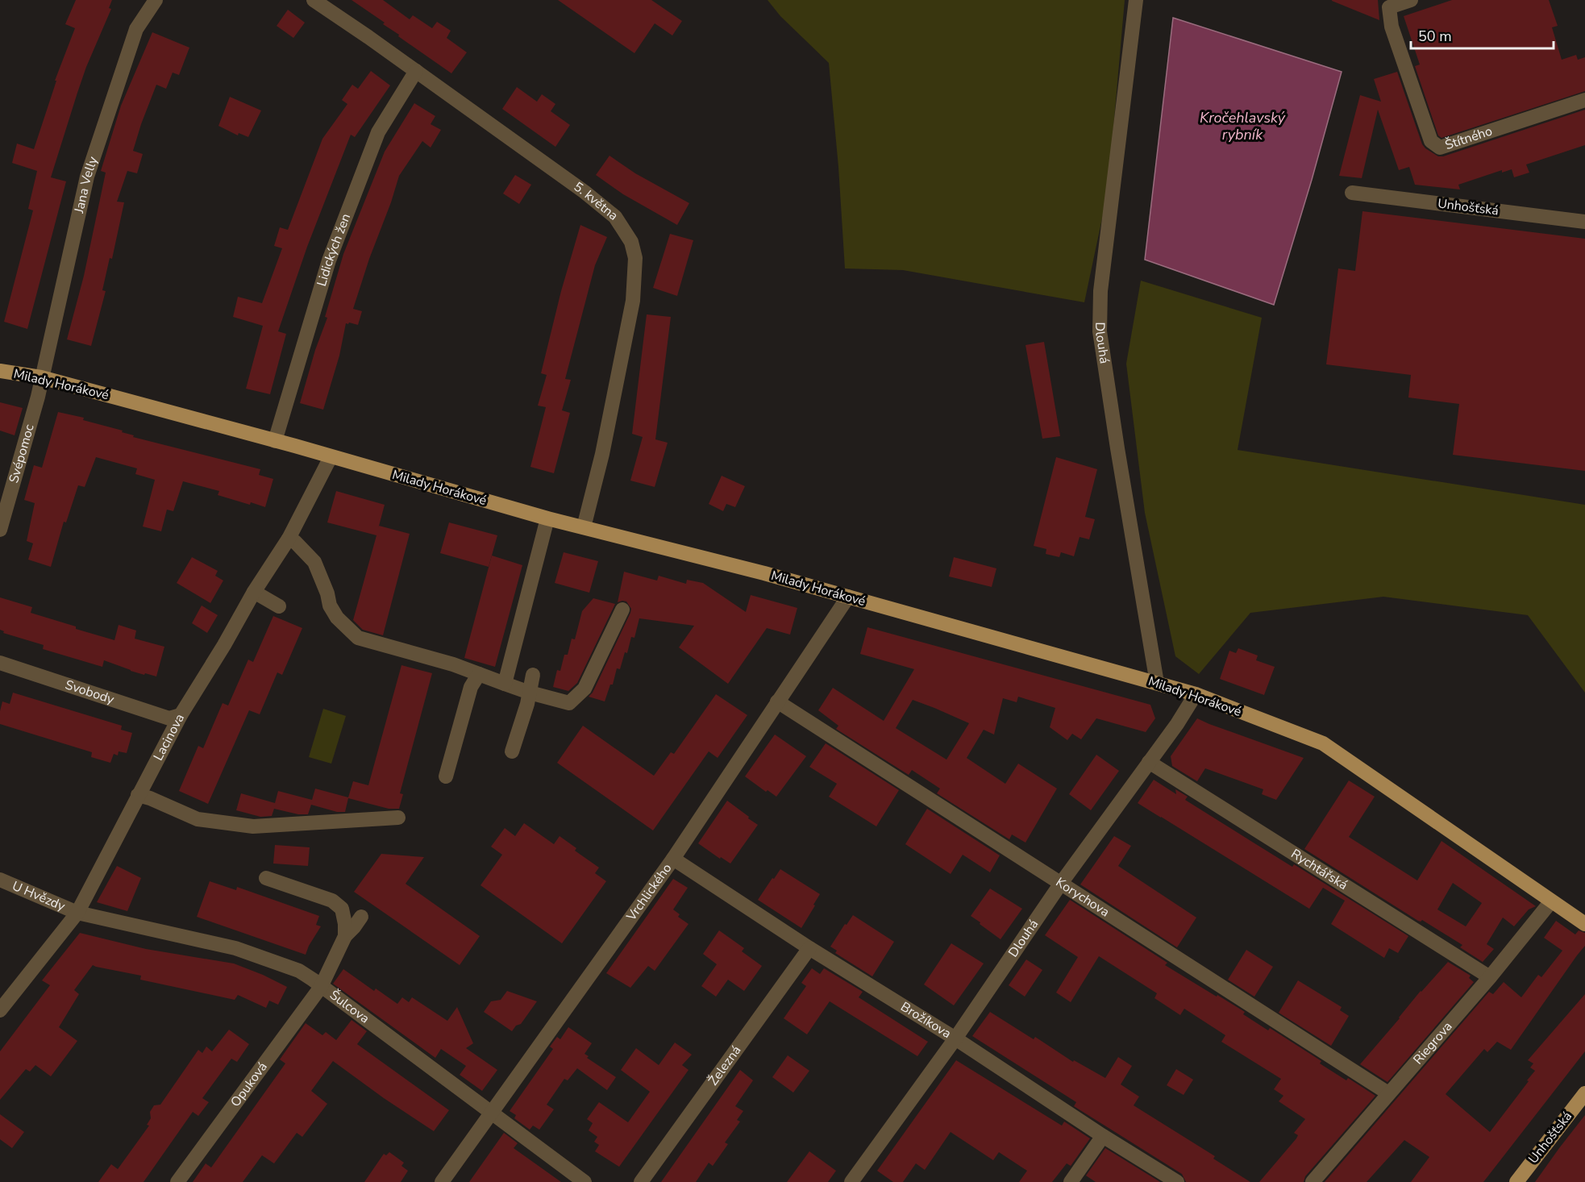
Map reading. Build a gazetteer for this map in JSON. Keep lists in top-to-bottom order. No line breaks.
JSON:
{"streets":{"main road":["Unhošťská","Milady Horákové"],"street":["Štítného","Jana Velly","5. května","Lidických žen","Dlouhá","Svépomoc","Svobody","Lacinova","Rychtářská","Vrchlického","U Hvězdy","Korychova","Šulcova","Brožíkova","Riegrova","Železná","Opuková"]},"crossings":[["Jana Velly","Milady Horákové"],["Jana Velly","Svépomoc"],["5. května","Lidických žen"],["5. května","Milady Horákové"],["Lidických žen","Milady Horákové"],["Dlouhá","Milady Horákové"],["Dlouhá","Rychtářská"],["Dlouhá","Korychova"],["Dlouhá","Brožíkova"],["Milady Horákové","Svépomoc"],["Milady Horákové","Lacinova"],["Milady Horákové","Vrchlického"],["Milady Horákové","Riegrova"],["Svobody","Lacinova"],["Lacinova","U Hvězdy"],["Lacinova","Šulcova"],["Rychtářská","Riegrova"],["Vrchlického","Korychova"],["Vrchlického","Šulcova"],["Vrchlického","Brožíkova"],["U Hvězdy","Šulcova"],["Korychova","Riegrova"],["Šulcova","Opuková"],["Brožíkova","Železná"]],"water":["Kročehlavský rybník"],"scale_bar":"50 m"}
